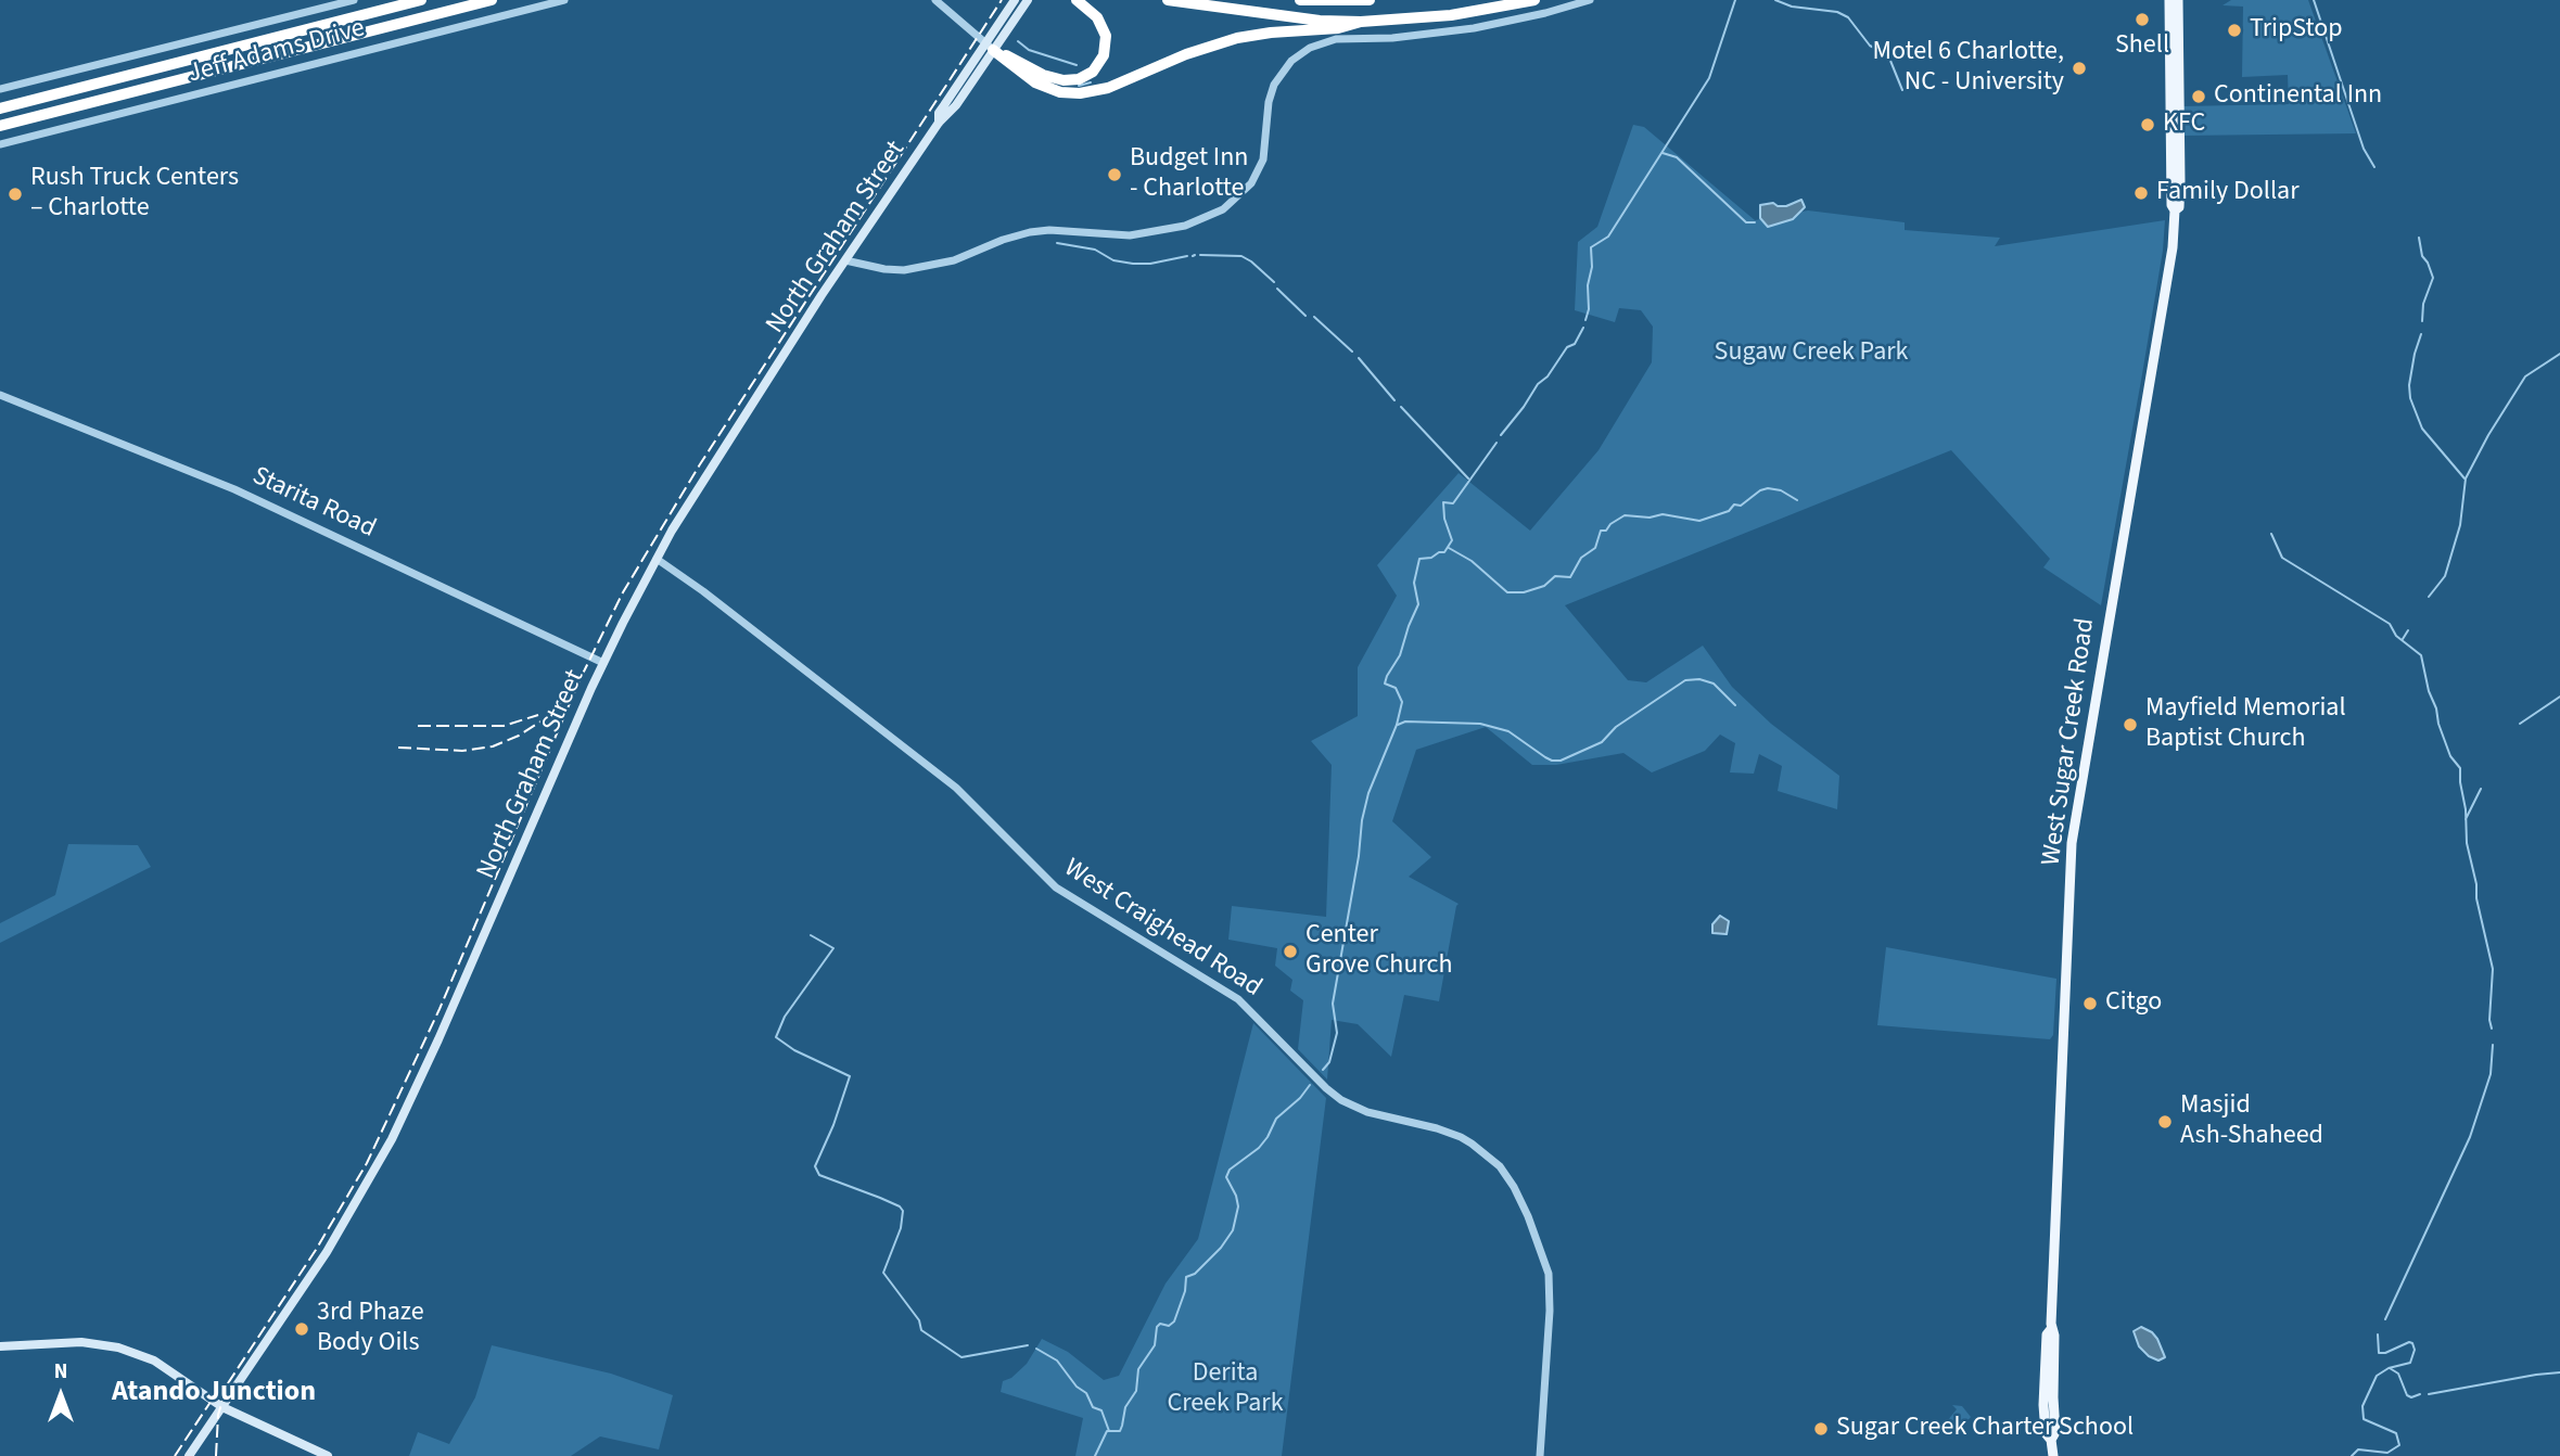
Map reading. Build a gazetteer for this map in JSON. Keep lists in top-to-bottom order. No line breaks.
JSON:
{"streets":{"main road":["North Graham Street","West Sugar Creek Road"],"street":["Jeff Adams Drive","Starita Road","West Craighead Road"]},"crossings":[["North Graham Street","Starita Road"],["North Graham Street","West Craighead Road"]],"districts":["Atando Junction"],"parks":["Sugaw Creek Park","Derita Creek Park"],"places":["Shell","TripStop","Motel 6 Charlotte, NC - University","Continental Inn","KFC","Budget Inn - Charlotte","Family Dollar","Rush Truck Centers – Charlotte","Mayfield Memorial Baptist Church","Center Grove Church","Citgo","Masjid Ash-Shaheed","3rd Phaze Body Oils","Sugar Creek Charter School"],"north":"top"}
